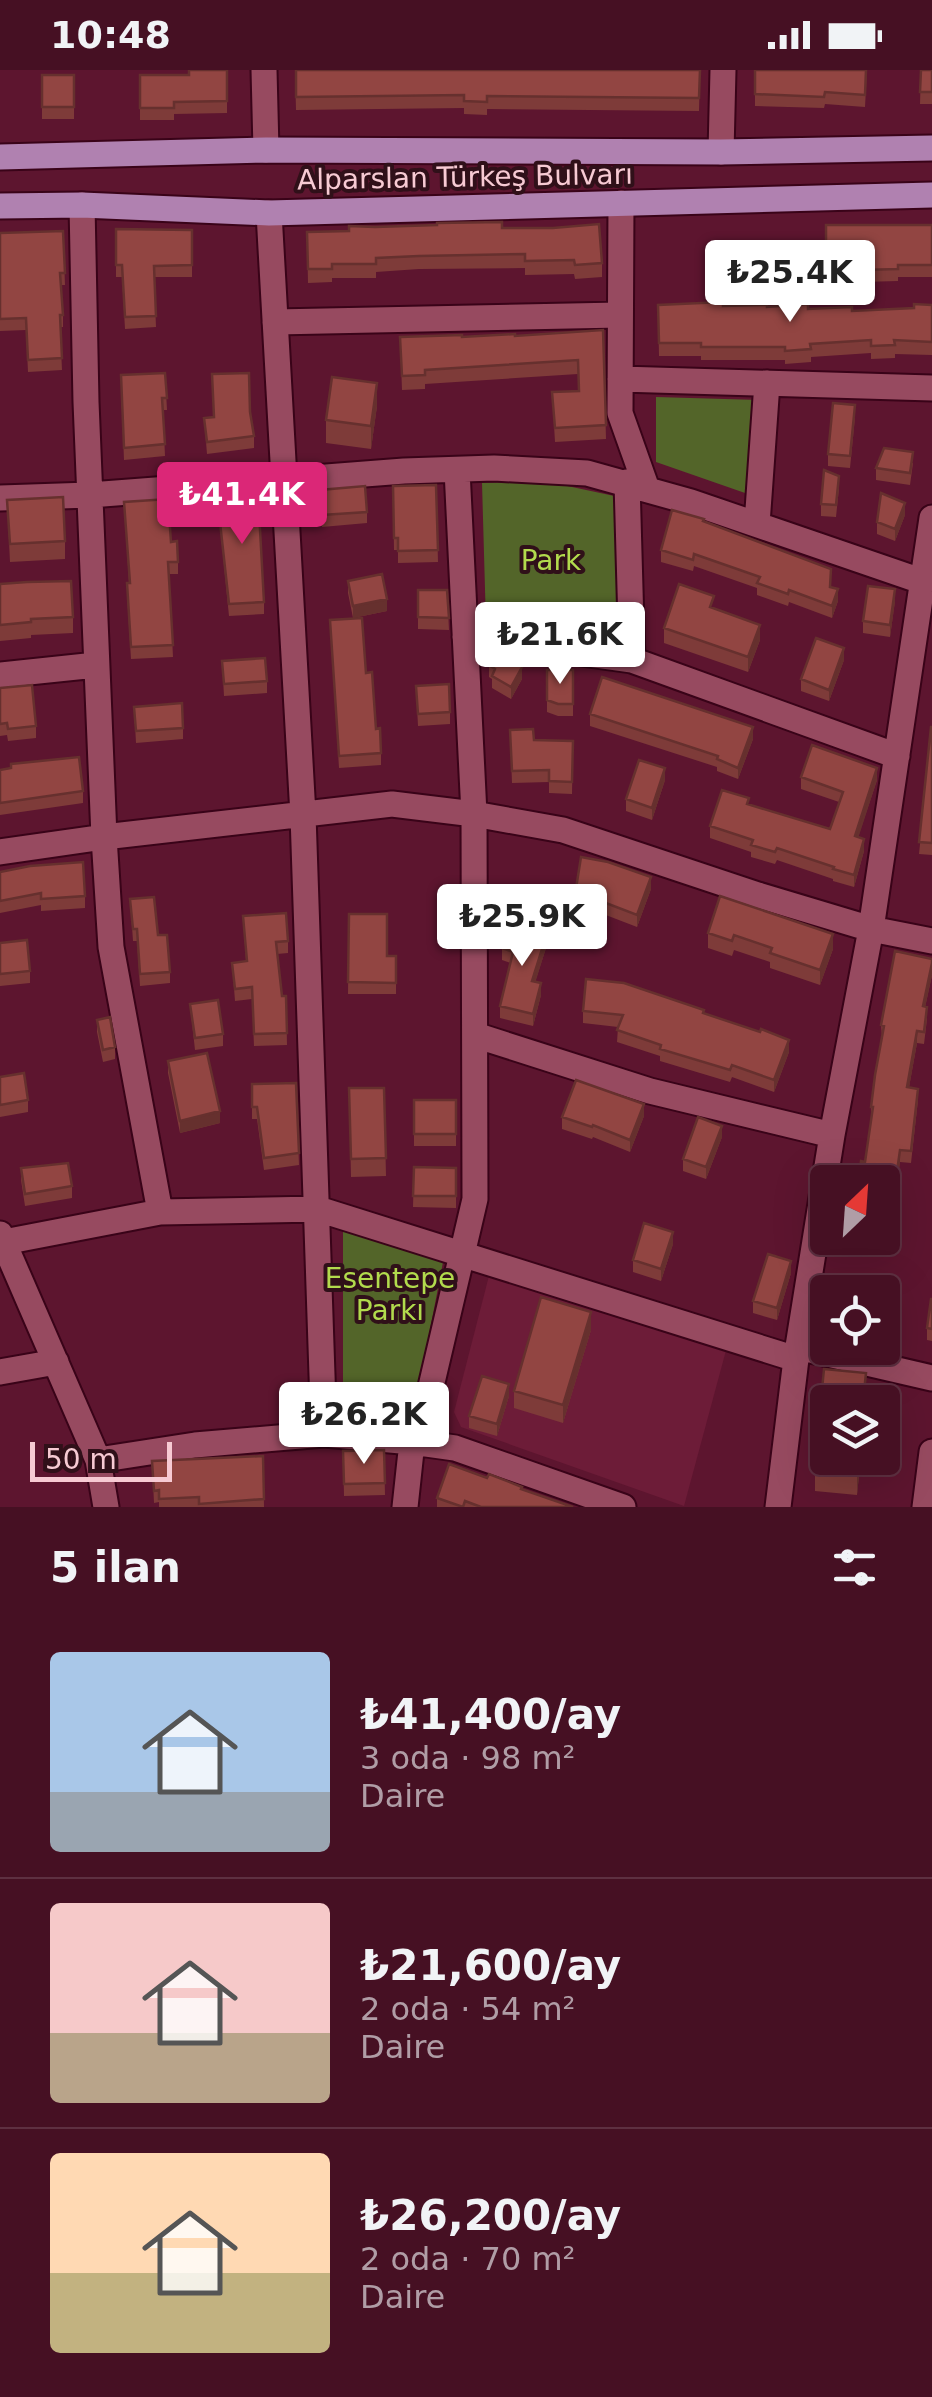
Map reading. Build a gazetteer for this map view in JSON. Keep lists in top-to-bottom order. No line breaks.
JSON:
{"streets":{"main road":["Alparslan Türkeş Bulvarı"]},"parks":["Park","Esentepe Parkı"],"scale_bar":"50 m","north":"top right","page":{"status":"10:48","price":["₺25.4K","₺41.4K","₺21.6K","₺25.9K","₺26.2K"],"scale":"50 m","heading":"5 ilan","list":[{"name":"₺41,400/ay","note":"3 oda · 98 m² · Daire"},{"name":"₺21,600/ay","note":"2 oda · 54 m² · Daire"},{"name":"₺26,200/ay","note":"2 oda · 70 m² · Daire"}]}}
